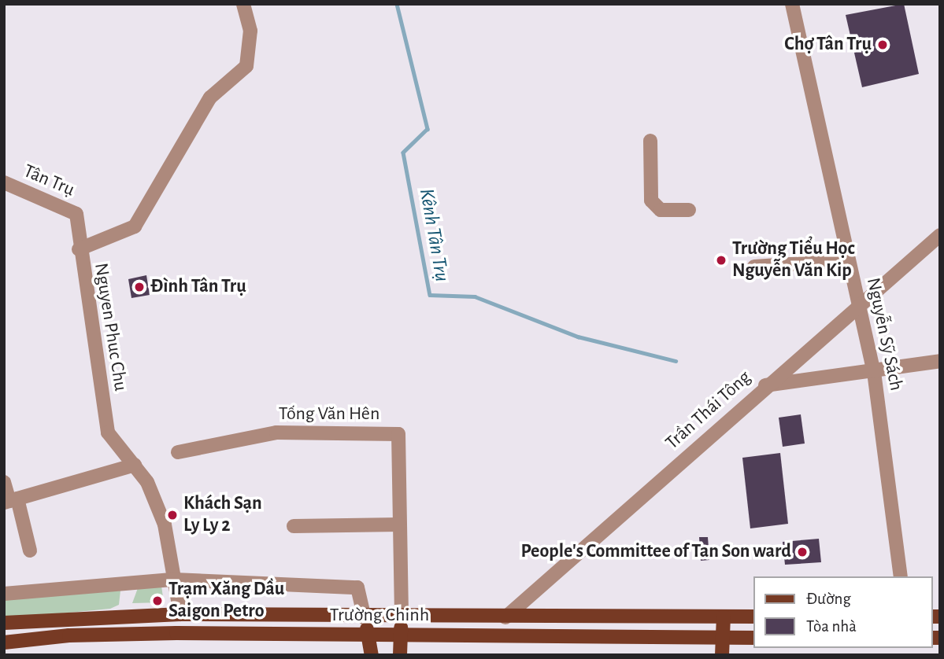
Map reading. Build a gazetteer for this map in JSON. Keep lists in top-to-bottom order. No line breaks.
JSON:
{"streets":{"main road":["Trường Chinh"],"street":["Tân Trụ","Nguyen Phuc Chu","Nguyễn Sỹ Sách","Trần Thái Tông","Tống Văn Hên"]},"crossings":[["Tân Trụ","Nguyen Phuc Chu"],["Nguyen Phuc Chu","Trường Chinh"],["Nguyễn Sỹ Sách","Trần Thái Tông"],["Trần Thái Tông","Trường Chinh"],["Tống Văn Hên","Trường Chinh"]],"water":["Kênh Tân Trụ"],"places":["Chợ Tân Trụ","Trường Tiểu Học Nguyễn Văn Kip","Đình Tân Trụ","Khách Sạn Ly Ly 2","People's Committee of Tan Son ward","Trạm Xăng Dầu Saigon Petro"],"legend":["Đường","Tòa nhà"]}
